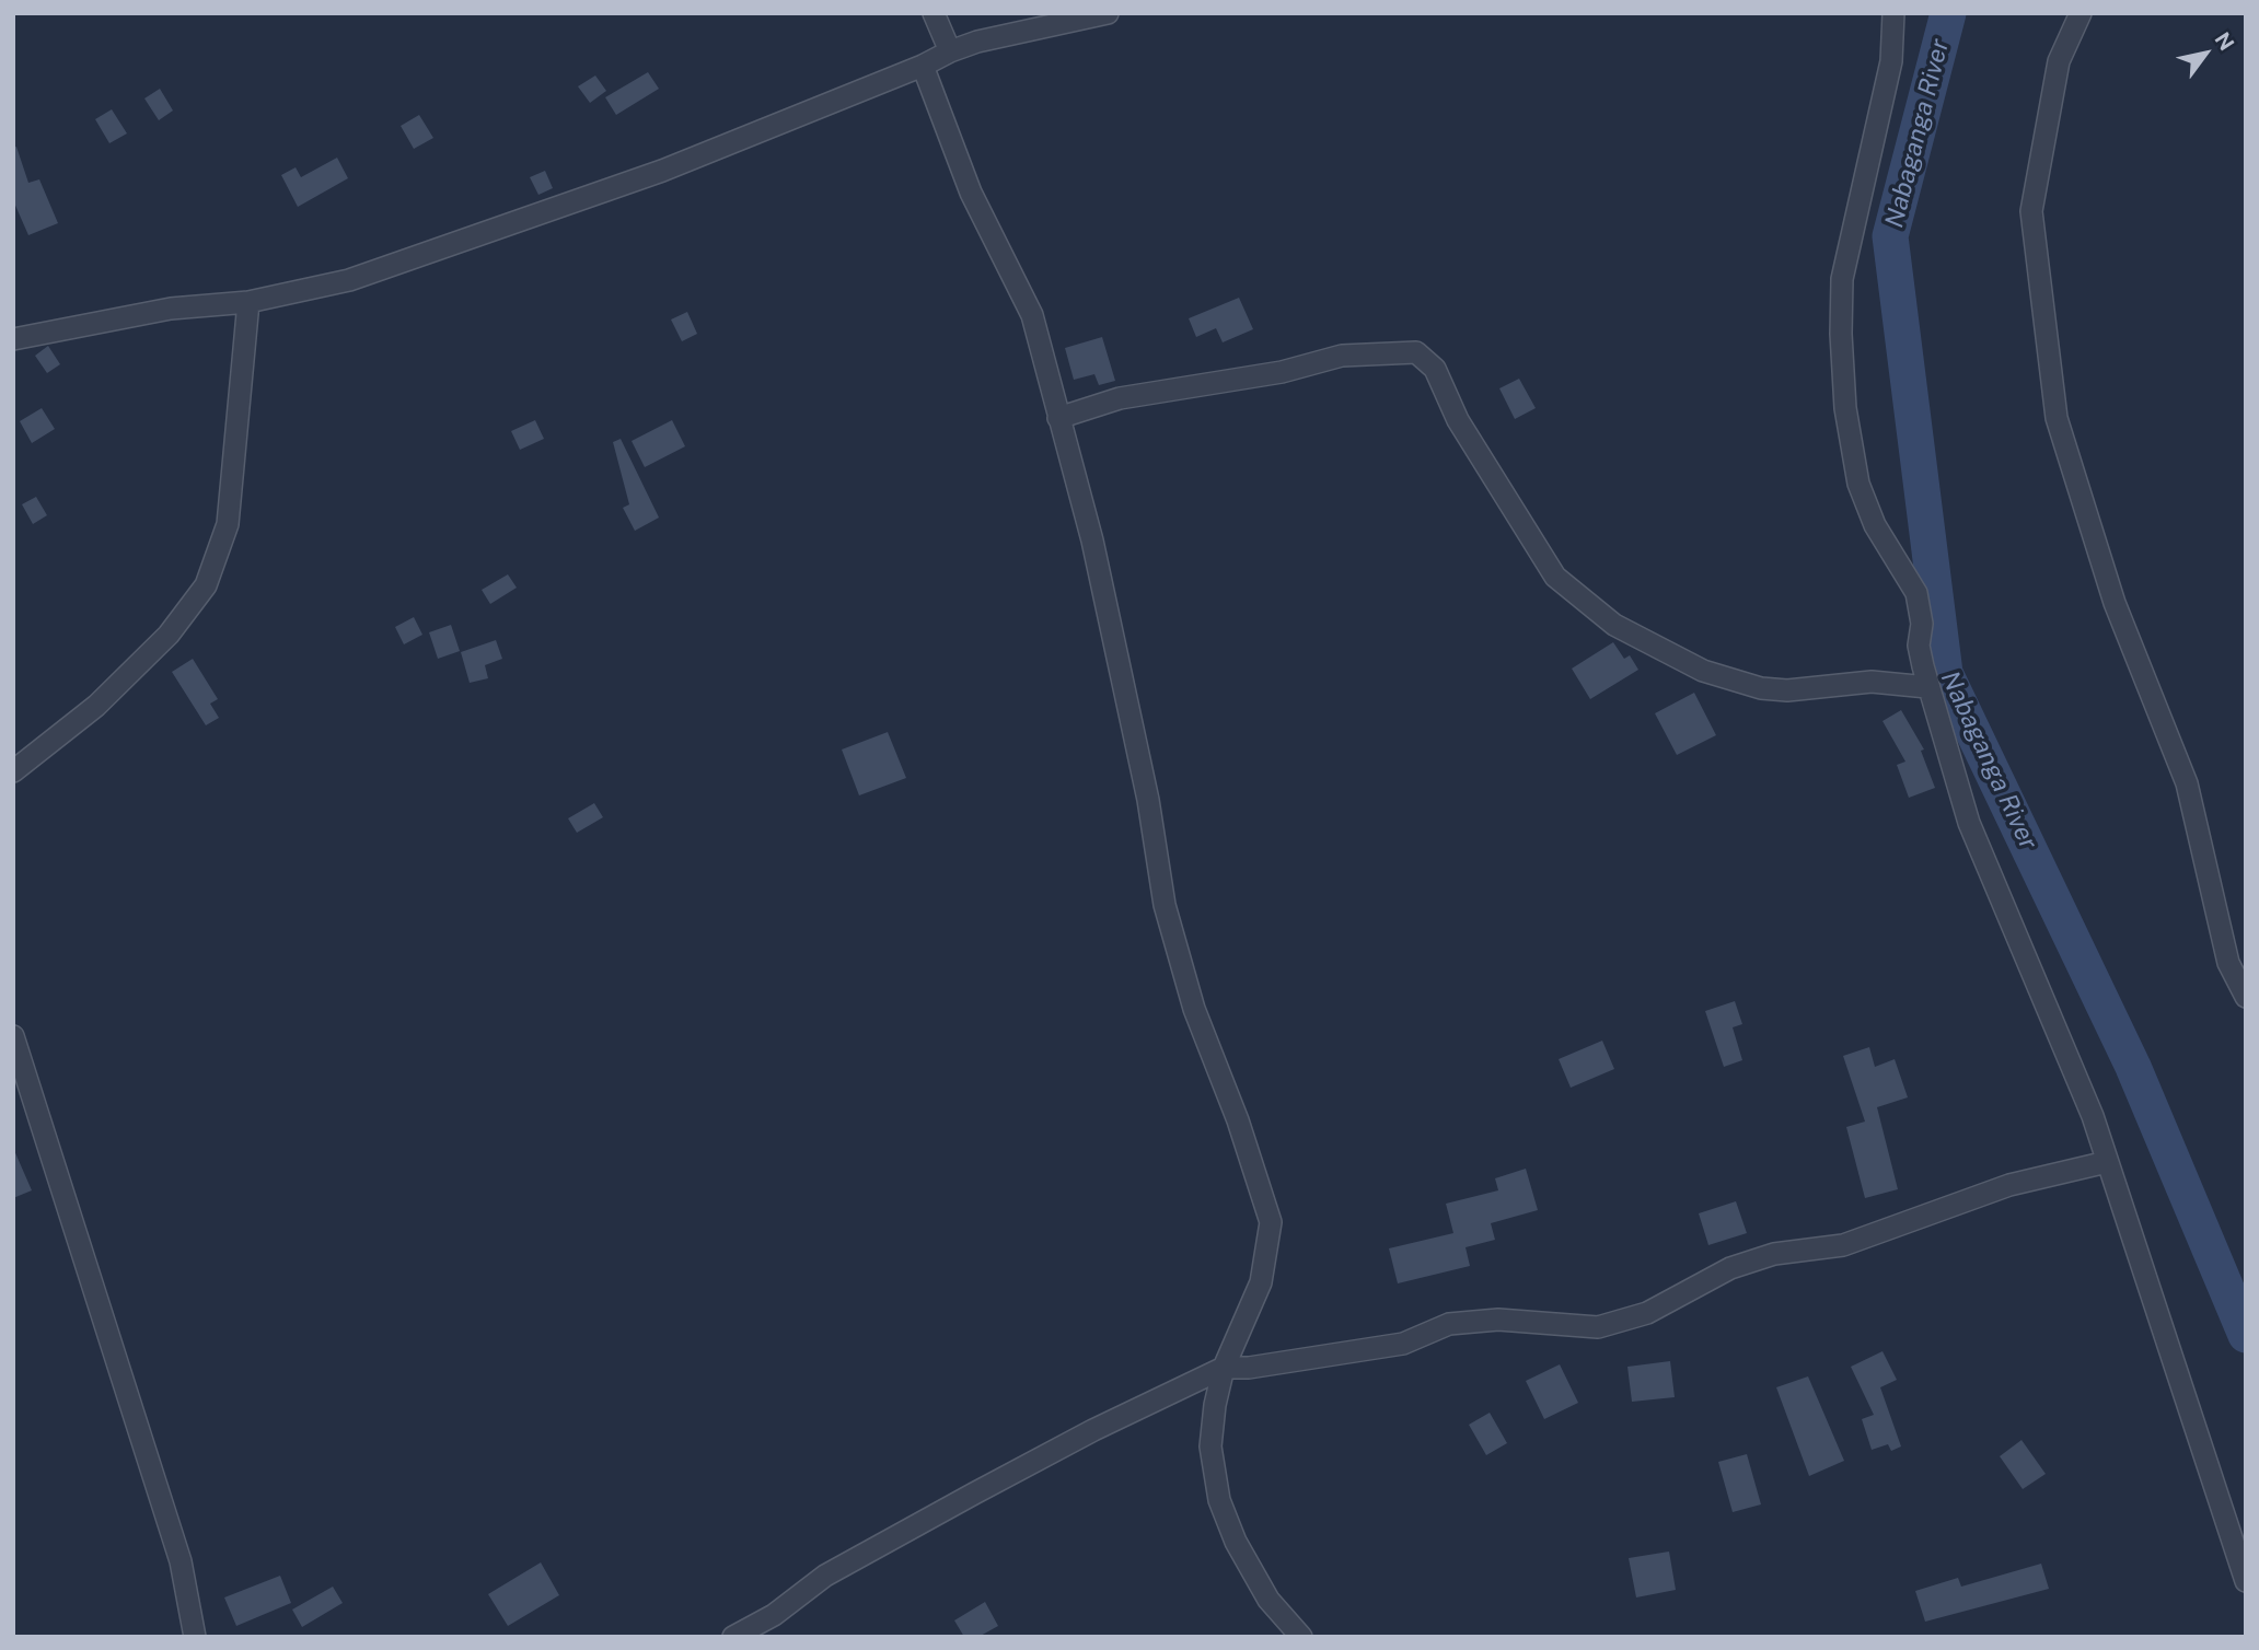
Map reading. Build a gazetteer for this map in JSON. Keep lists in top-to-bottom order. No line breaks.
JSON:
{"water":["Nabaganga River"],"north":"top right"}
